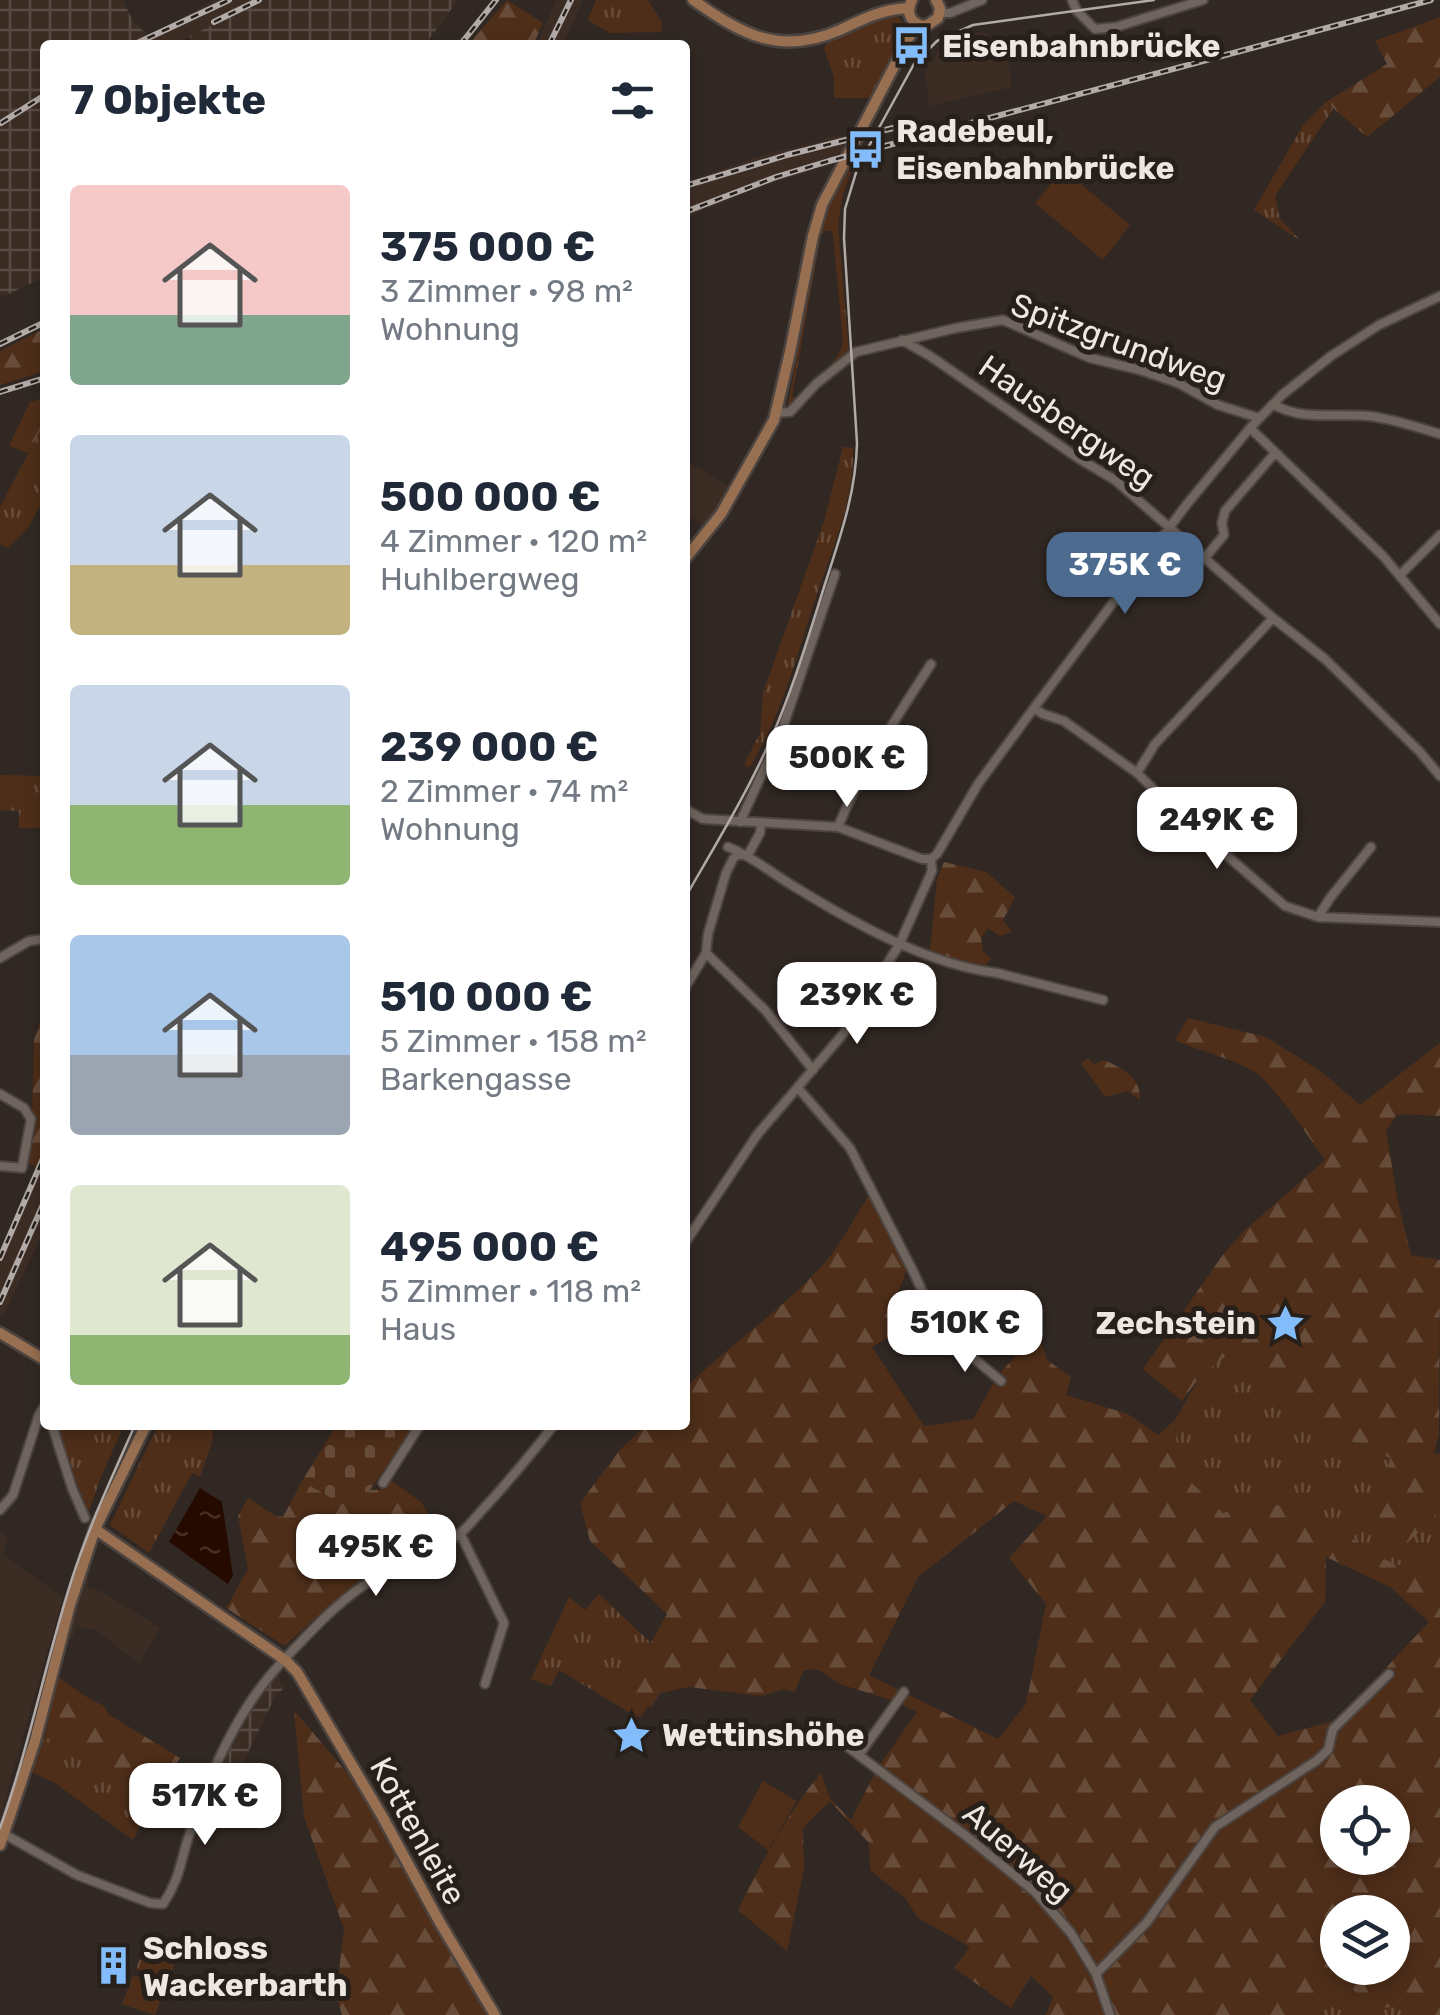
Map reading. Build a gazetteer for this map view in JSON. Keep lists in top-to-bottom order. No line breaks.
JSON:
{"streets":{"main road":["Kottenleite"],"street":["Spitzgrundweg","Hausbergweg","Auerweg"]},"crossings":[["Spitzgrundweg","Hausbergweg"]],"places":{"bus stop":["Eisenbahnbrücke","Radebeul, Eisenbahnbrücke"],"place":["Zechstein","Wettinshöhe"],"building":["Schloss Wackerbarth"]},"page":{"heading":"7 Objekte","list":[{"name":"375 000 €","note":"3 Zimmer · 98 m² · Wohnung"},{"name":"500 000 €","note":"4 Zimmer · 120 m² · Huhlbergweg"},{"name":"239 000 €","note":"2 Zimmer · 74 m² · Wohnung"},{"name":"510 000 €","note":"5 Zimmer · 158 m² · Barkengasse"},{"name":"495 000 €","note":"5 Zimmer · 118 m² · Haus"}],"price":["375K €","500K €","249K €","239K €","510K €","495K €","517K €"]}}
